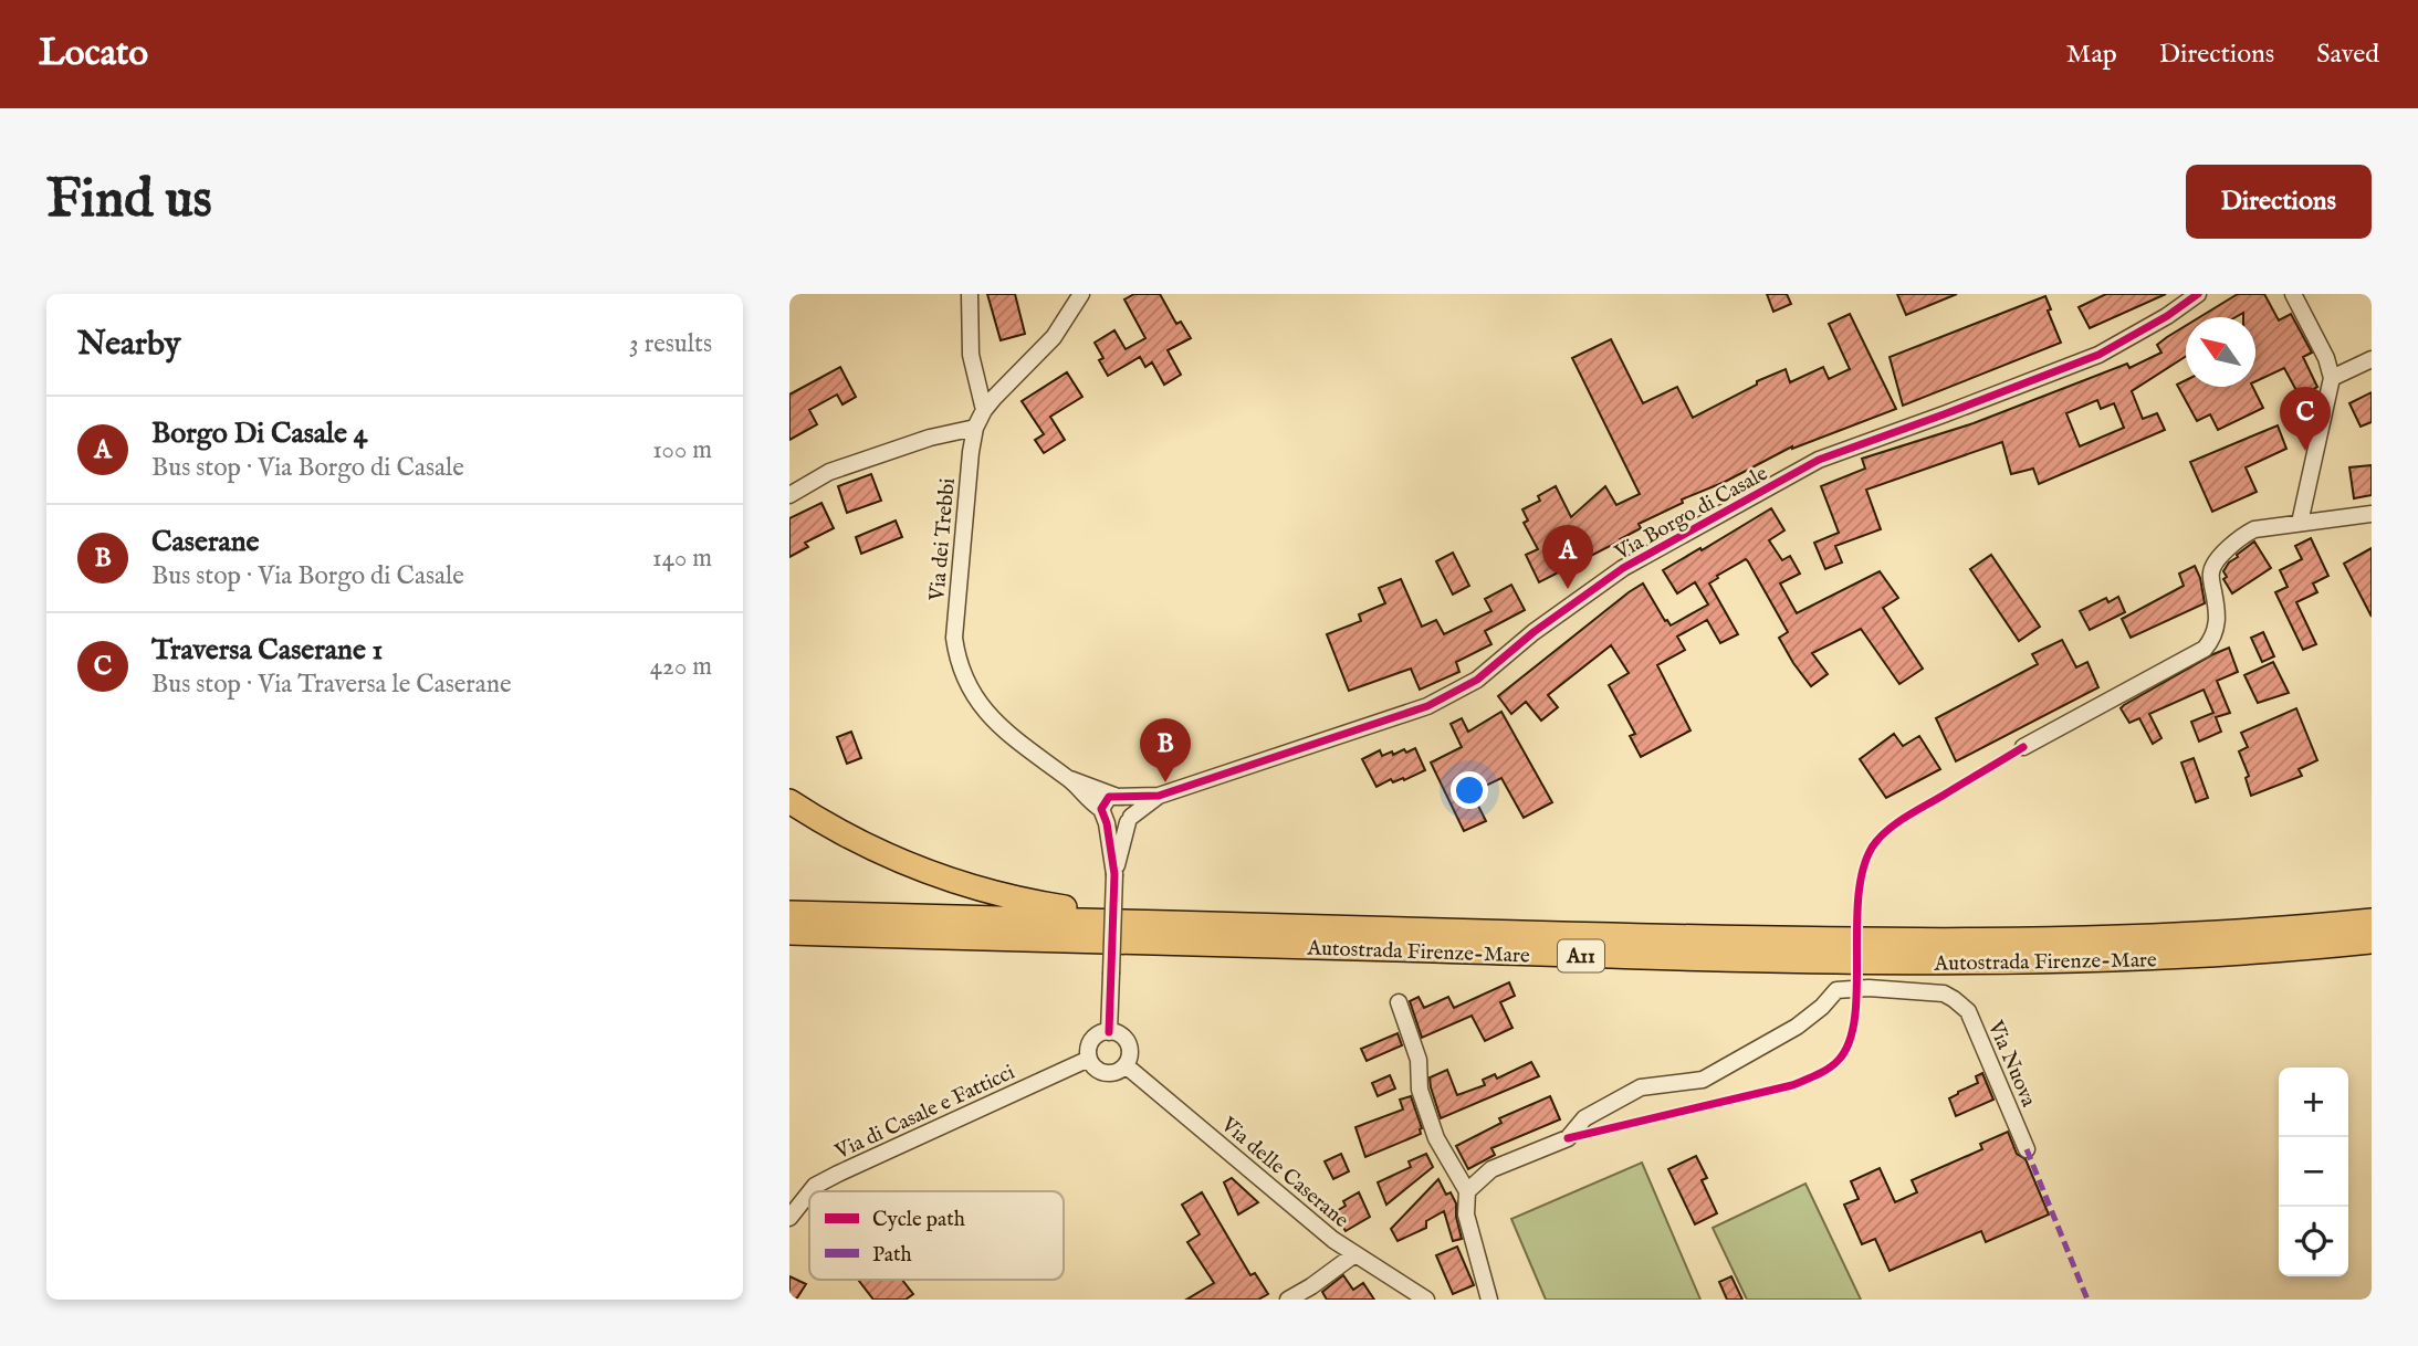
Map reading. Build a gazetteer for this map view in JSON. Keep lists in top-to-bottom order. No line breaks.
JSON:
{"streets":{"highway":["Autostrada Firenze-Mare","A11"],"street":["Via Borgo di Casale","Via dei Trebbi","Via Nuova","Via di Casale e Fatticci","Via delle Caserane"]},"crossings":[["Via Borgo di Casale","Via dei Trebbi"],["Via di Casale e Fatticci","Via delle Caserane"]],"legend":["Cycle path","Path"],"north":"top left","page":{"header":"Locato","nav":["Map","Directions","Saved"],"buttons":"Directions","title":"Find us","heading":["Nearby","3 results"],"pins":["C","A","B"],"list":[{"mark":"A","name":"Borgo Di Casale 4","note":"Bus stop · Via Borgo di Casale","value":"100 m"},{"mark":"B","name":"Caserane","note":"Bus stop · Via Borgo di Casale","value":"140 m"},{"mark":"C","name":"Traversa Caserane 1","note":"Bus stop · Via Traversa le Caserane","value":"420 m"}],"map_buttons":["+","−"]}}
